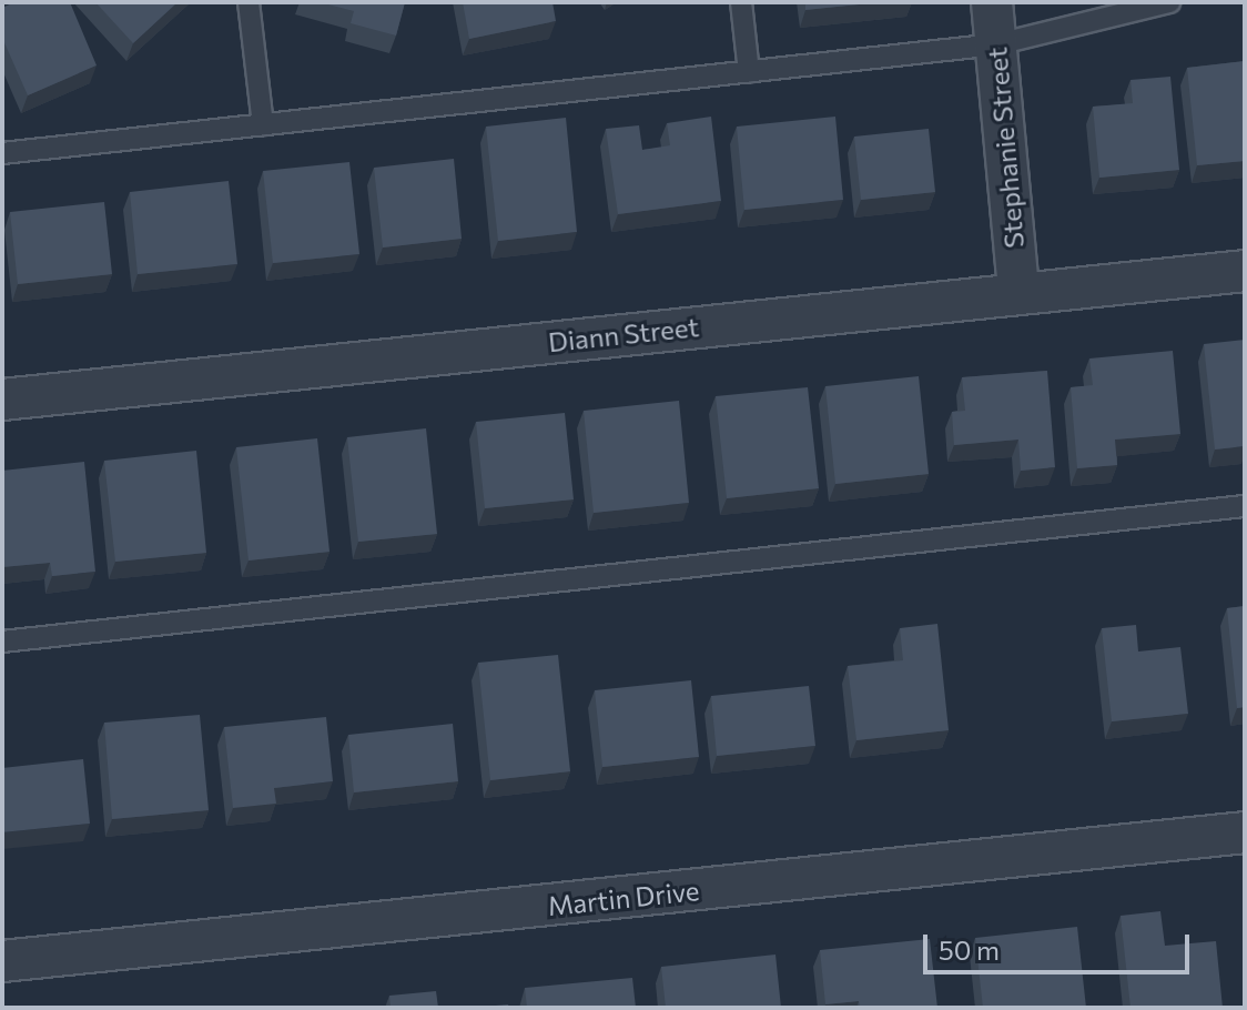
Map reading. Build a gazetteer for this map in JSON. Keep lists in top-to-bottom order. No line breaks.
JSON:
{"streets":{"street":["Stephanie Street","Diann Street","Martin Drive"]},"crossings":[["Stephanie Street","Diann Street"]],"scale_bar":"50 m"}
